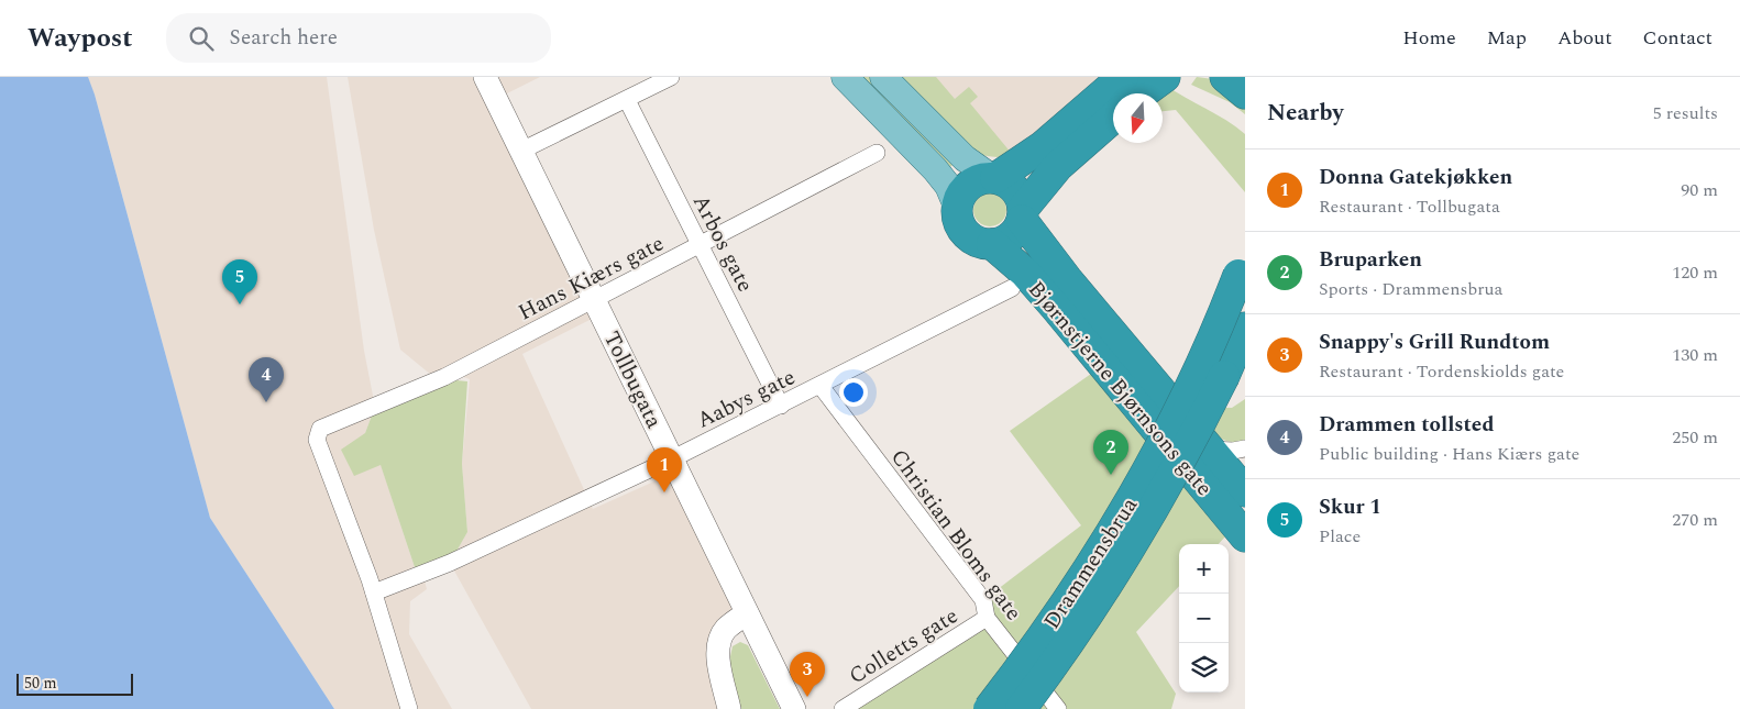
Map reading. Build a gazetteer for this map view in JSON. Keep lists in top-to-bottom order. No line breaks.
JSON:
{"streets":{"highway":["Bjørnstjerne Bjørnsons gate","Drammensbrua"],"main road":["Tollbugata"],"street":["Arbos gate","Hans Kiærs gate","Aabys gate","Christian Bloms gate","Colletts gate"]},"crossings":[["Arbos gate","Hans Kiærs gate"],["Arbos gate","Aabys gate"],["Hans Kiærs gate","Tollbugata"],["Hans Kiærs gate","Aabys gate"],["Tollbugata","Aabys gate"],["Aabys gate","Christian Bloms gate"],["Christian Bloms gate","Colletts gate"]],"scale_bar":"50 m","north":"bottom","page":{"header":"Waypost","search":"Search here","nav":["Home","Map","About","Contact"],"heading":["Nearby","5 results"],"list":[{"mark":"1","name":"Donna Gatekjøkken","note":"Restaurant · Tollbugata","value":"90 m"},{"mark":"2","name":"Bruparken","note":"Sports · Drammensbrua","value":"120 m"},{"mark":"3","name":"Snappy's Grill Rundtom","note":"Restaurant · Tordenskiolds gate","value":"130 m"},{"mark":"4","name":"Drammen tollsted","note":"Public building · Hans Kiærs gate","value":"250 m"},{"mark":"5","name":"Skur 1","note":"Place","value":"270 m"}],"pins":["5","4","2","1","3"],"map_buttons":["+","−"],"scale":"50 m"}}
